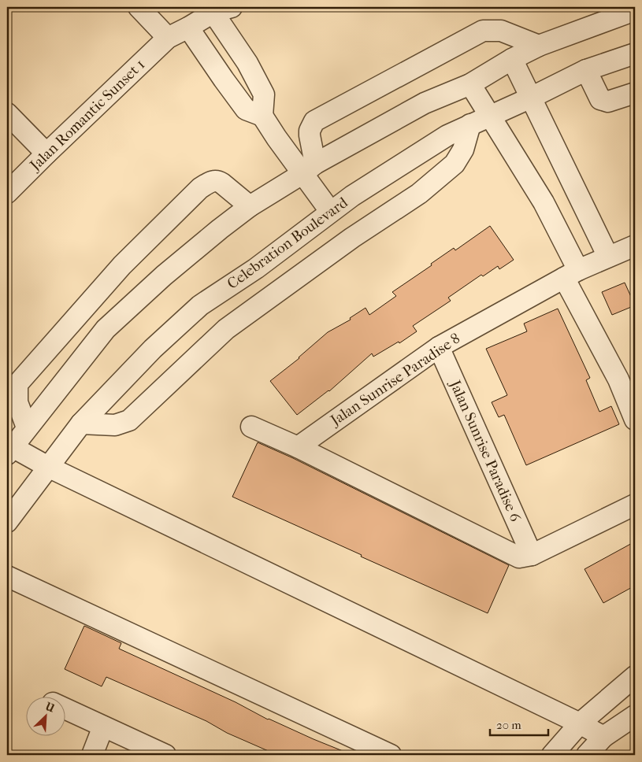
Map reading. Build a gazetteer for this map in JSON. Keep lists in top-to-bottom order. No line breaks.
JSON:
{"streets":{"street":["Jalan Romantic Sunset 1","Celebration Boulevard","Jalan Sunrise Paradise 8","Jalan Sunrise Paradise 6"]},"crossings":[["Jalan Sunrise Paradise 8","Jalan Sunrise Paradise 6"]],"scale_bar":"20 m","north":"top right"}
